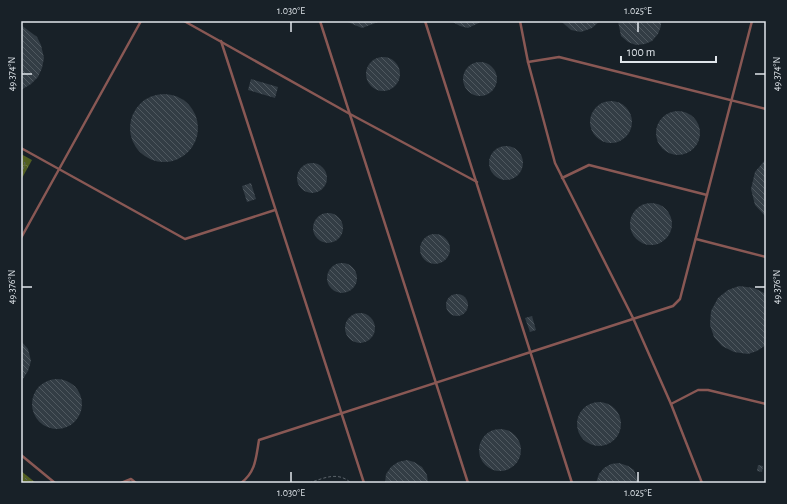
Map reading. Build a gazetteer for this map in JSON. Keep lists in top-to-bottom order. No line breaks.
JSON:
{"scale_bar":"100 m","coordinates":["1.030°E","1.025°E","49.374°N","49.376°N"]}
